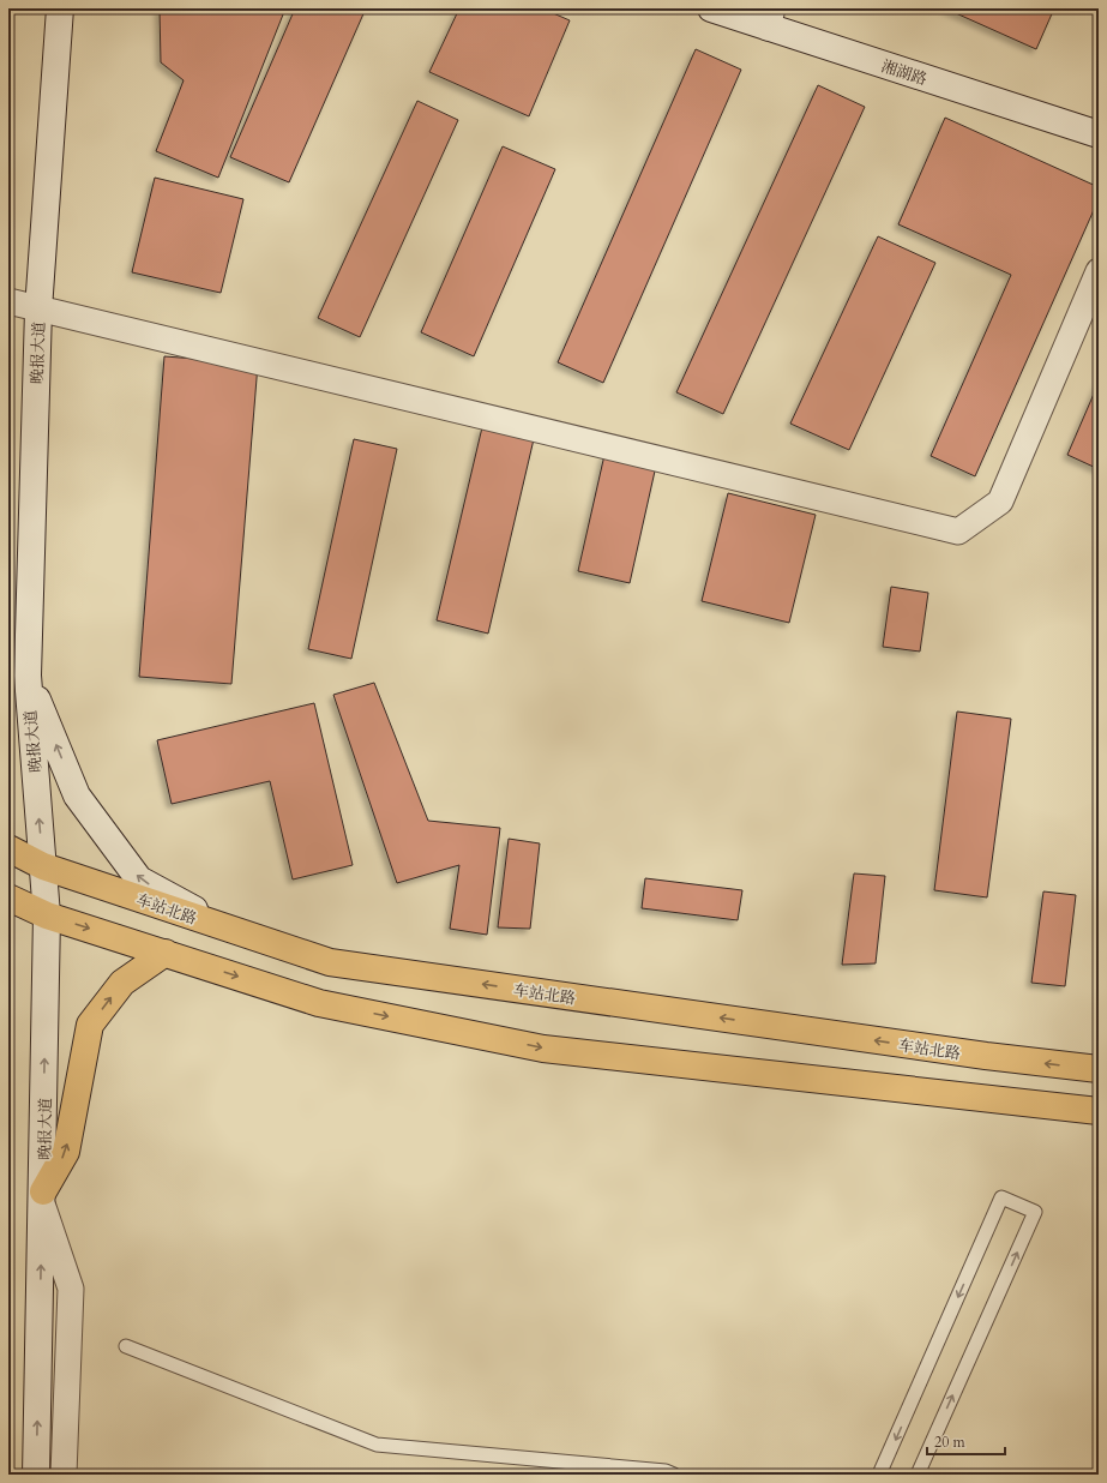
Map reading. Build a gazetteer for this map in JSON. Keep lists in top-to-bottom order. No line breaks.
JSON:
{"streets":{"main road":["湘湖路","晚报大道","车站北路"]},"crossings":[["晚报大道","车站北路"]],"one_way":["晚报大道"],"scale_bar":"20 m"}
